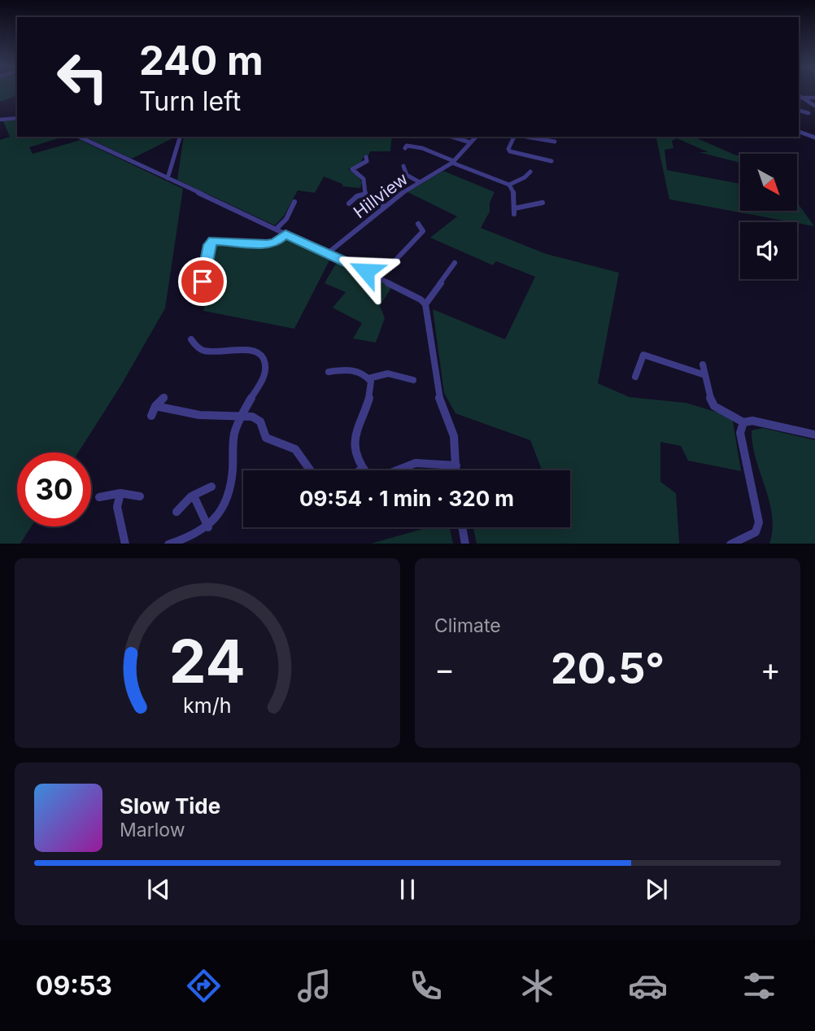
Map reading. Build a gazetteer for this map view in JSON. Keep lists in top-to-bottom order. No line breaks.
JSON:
{"streets":{"street":["Hillview"]},"north":"bottom right","page":{"turn":["240 m","Turn left"],"limit":"30","trip":"09:54 · 1 min · 320 m","tile":"Climate","heat":["−","20.5°","+"],"song":["Slow Tide","Marlow"],"tabs":"09:53","gauge":["24","km/h"]}}
